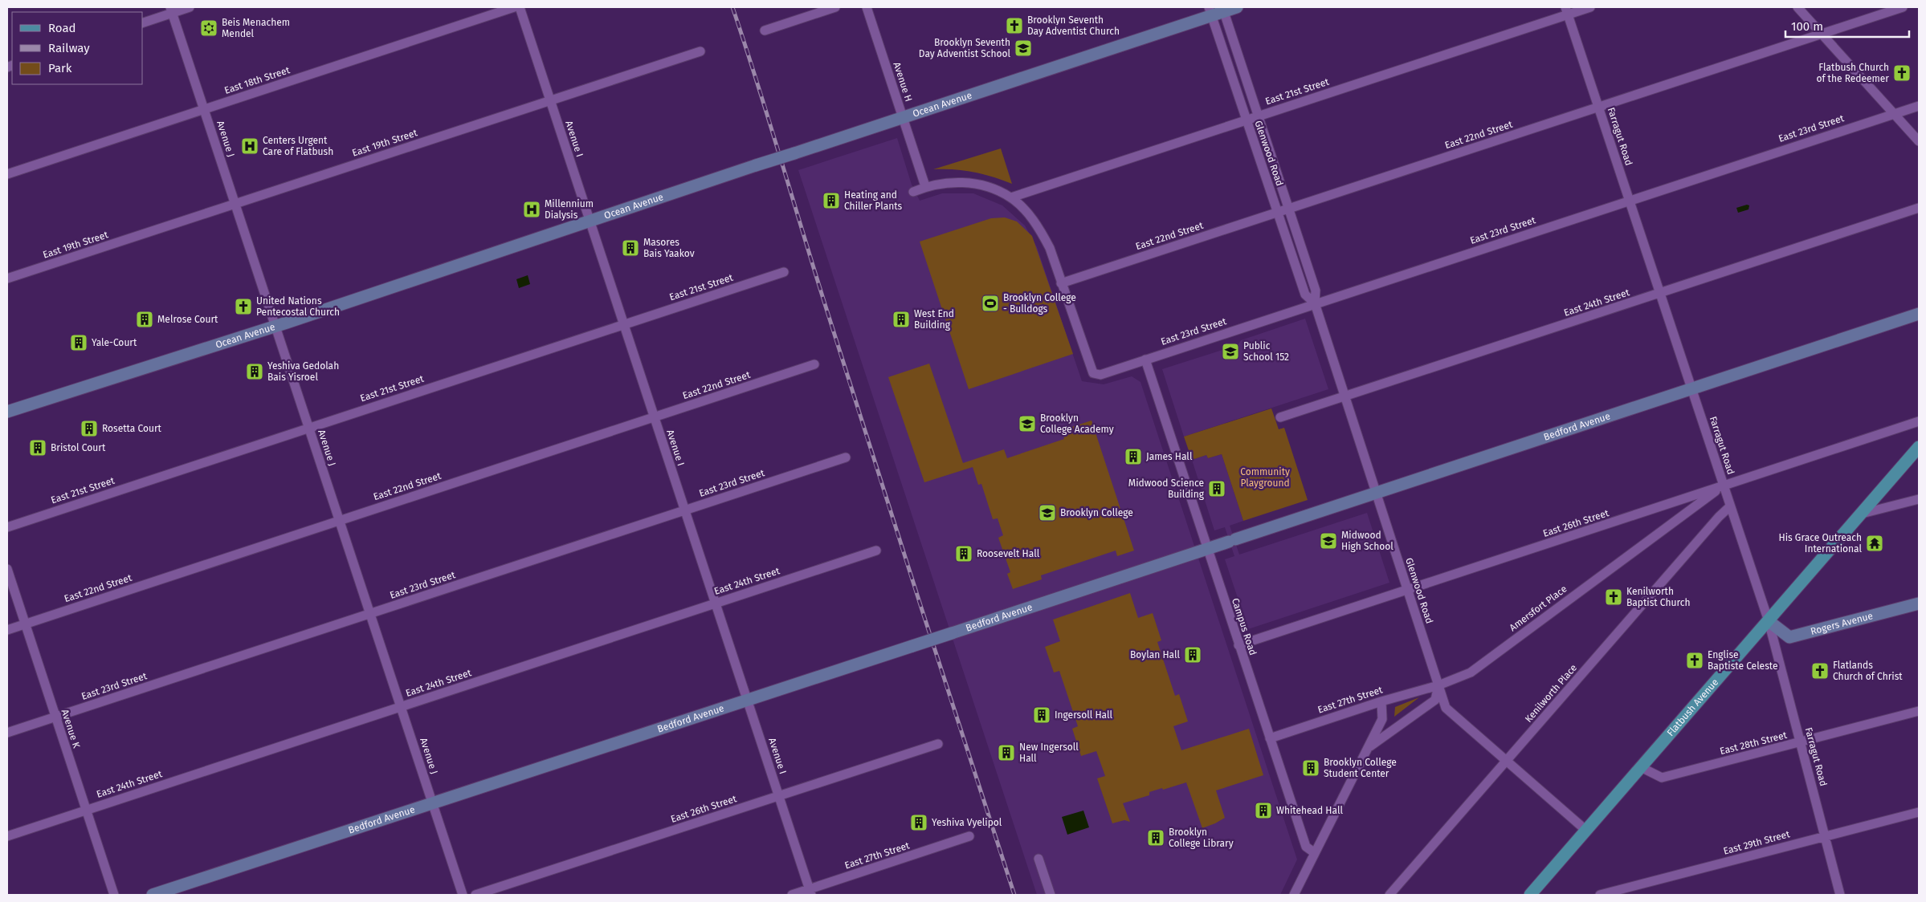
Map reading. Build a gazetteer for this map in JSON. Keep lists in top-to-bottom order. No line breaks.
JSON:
{"streets":{"main road":["Ocean Avenue","Bedford Avenue","Rogers Avenue","Flatbush Avenue"],"street":["East 18th Street","Avenue H","East 21st Street","East 23rd Street","East 22nd Street","Farragut Road","Avenue J","Avenue I","East 19th Street","Glenwood Road","East 24th Street","East 26th Street","Amersfort Place","Campus Road","Kenilworth Place","East 27th Street","Avenue K","East 28th Street","East 29th Street"]},"crossings":[["East 18th Street","Avenue J"],["Avenue H","Ocean Avenue"],["East 21st Street","Farragut Road"],["East 21st Street","Avenue J"],["East 21st Street","Avenue I"],["East 21st Street","Glenwood Road"],["Ocean Avenue","Avenue J"],["Ocean Avenue","Avenue I"],["Ocean Avenue","Glenwood Road"],["East 23rd Street","East 22nd Street"],["East 23rd Street","Farragut Road"],["East 23rd Street","Avenue J"],["East 23rd Street","Avenue I"],["East 23rd Street","Glenwood Road"],["East 23rd Street","Campus Road"],["East 23rd Street","Avenue K"],["East 22nd Street","Farragut Road"],["East 22nd Street","Avenue J"],["East 22nd Street","Avenue I"],["East 22nd Street","Glenwood Road"],["East 22nd Street","Avenue K"],["Farragut Road","East 24th Street"],["Farragut Road","Bedford Avenue"],["Farragut Road","East 26th Street"],["Farragut Road","Amersfort Place"],["Farragut Road","Rogers Avenue"],["Farragut Road","Kenilworth Place"],["Farragut Road","Flatbush Avenue"],["Farragut Road","East 28th Street"],["Farragut Road","East 29th Street"],["Avenue J","East 19th Street"],["Avenue J","East 24th Street"],["Avenue J","Bedford Avenue"],["Avenue I","East 19th Street"],["Avenue I","East 24th Street"],["Avenue I","Bedford Avenue"],["Avenue I","East 26th Street"],["Avenue I","East 27th Street"],["Glenwood Road","East 24th Street"],["Glenwood Road","Bedford Avenue"],["Glenwood Road","East 26th Street"],["Glenwood Road","Amersfort Place"],["Glenwood Road","Kenilworth Place"],["Glenwood Road","East 27th Street"],["Glenwood Road","Flatbush Avenue"],["East 24th Street","Avenue K"],["Bedford Avenue","Campus Road"],["East 26th Street","Amersfort Place"],["East 26th Street","Campus Road"],["Amersfort Place","East 27th Street"],["Rogers Avenue","Flatbush Avenue"],["Campus Road","East 27th Street"],["Flatbush Avenue","East 28th Street"]],"parks":["Community Playground"],"places":{"church":["Brooklyn Seventh Day Adventist Church","Flatbush Church of the Redeemer","United Nations Pentecostal Church","Kenilworth Baptist Church","Englise Baptiste Celeste","Flatlands Church of Christ"],"synagogue":["Beis Menachem Mendel"],"school or university":["Brooklyn Seventh Day Adventist School","Public School 152","Brooklyn College Academy","Brooklyn College","Midwood High School"],"hospital":["Centers Urgent Care of Flatbush","Millennium Dialysis"],"building":["Heating and Chiller Plants","Masores Bais Yaakov","Melrose Court","West End Building","Yale-Court","Yeshiva Gedolah Bais Yisroel","Rosetta Court","Bristol Court","James Hall","Midwood Science Building","Roosevelt Hall","Boylan Hall","Ingersoll Hall","New Ingersoll Hall","Brooklyn College Student Center","Whitehead Hall","Yeshiva Vyelipol","Brooklyn College Library"],"sports":["Brooklyn College - Bulldogs"],"temple":["His Grace Outreach International"]},"legend":["Road","Railway","Park"],"scale_bar":"100 m"}
